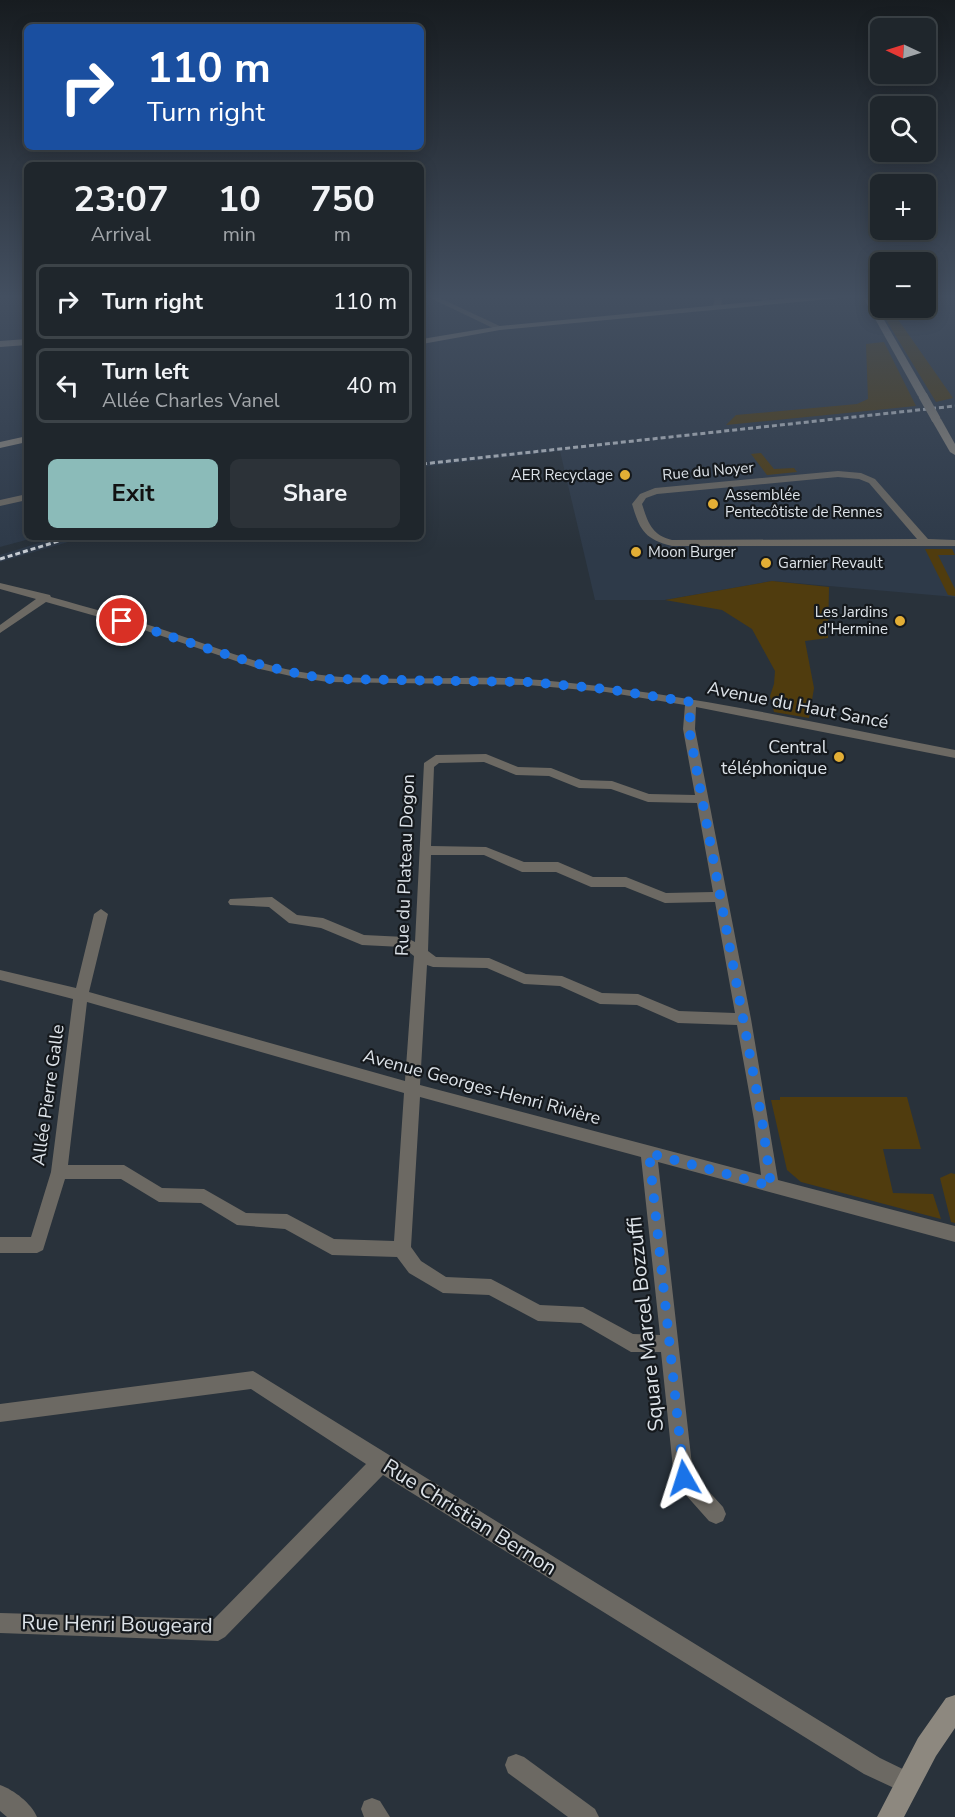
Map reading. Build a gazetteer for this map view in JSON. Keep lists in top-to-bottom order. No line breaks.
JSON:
{"streets":{"street":["Rue du Noyer","Avenue du Haut Sancé","Rue du Plateau Dogon","Avenue Georges-Henri Rivière","Allée Pierre Galle","Square Marcel Bozzuffi","Rue Christian Bernon","Rue Henri Bougeard"]},"crossings":[["Rue du Plateau Dogon","Avenue Georges-Henri Rivière"],["Avenue Georges-Henri Rivière","Allée Pierre Galle"],["Avenue Georges-Henri Rivière","Square Marcel Bozzuffi"],["Rue Christian Bernon","Rue Henri Bougeard"]],"places":["AER Recyclage","Assemblée Pentecôtiste de Rennes","Moon Burger","Garnier Revault","Les Jardins d'Hermine","Central téléphonique"],"north":"left","page":{"map_buttons":["+","−"],"turn":["110 m","Turn right"],"eta":["23:07","Arrival","10","min","750","m"],"list":[{"name":"Turn right","value":"110 m"},{"name":"Turn left","note":"Allée Charles Vanel","value":"40 m"}],"buttons":["Exit","Share"]}}
